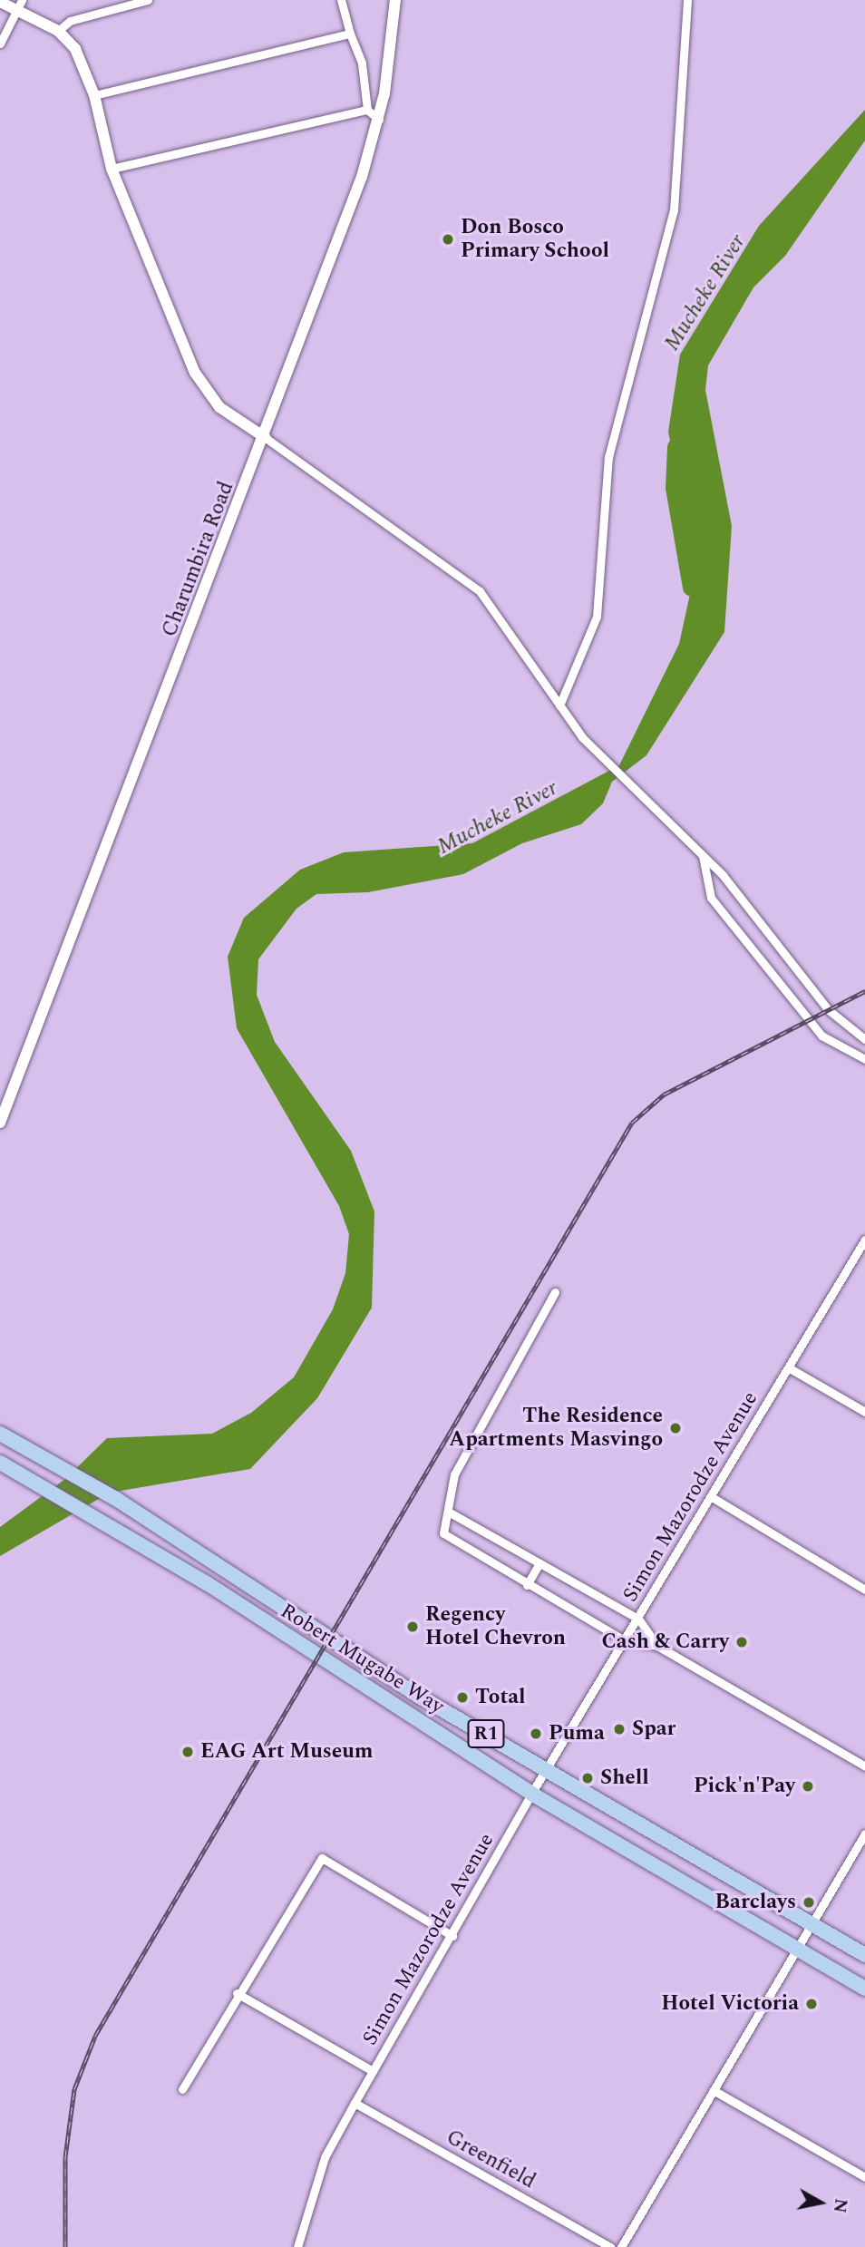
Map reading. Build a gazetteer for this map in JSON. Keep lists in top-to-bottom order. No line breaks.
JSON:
{"streets":{"highway":["Robert Mugabe Way","R1"],"street":["Charumbira Road","Simon Mazorodze Avenue","Greenfield"]},"crossings":[["Simon Mazorodze Avenue","Robert Mugabe Way"],["Simon Mazorodze Avenue","Greenfield"]],"water":["Mucheke River"],"places":["Don Bosco Primary School","The Residence Apartments Masvingo","Regency Hotel Chevron","Cash & Carry","Total","Spar","Puma","EAG Art Museum","Shell","Pick'n'Pay","Barclays","Hotel Victoria"],"north":"right"}
